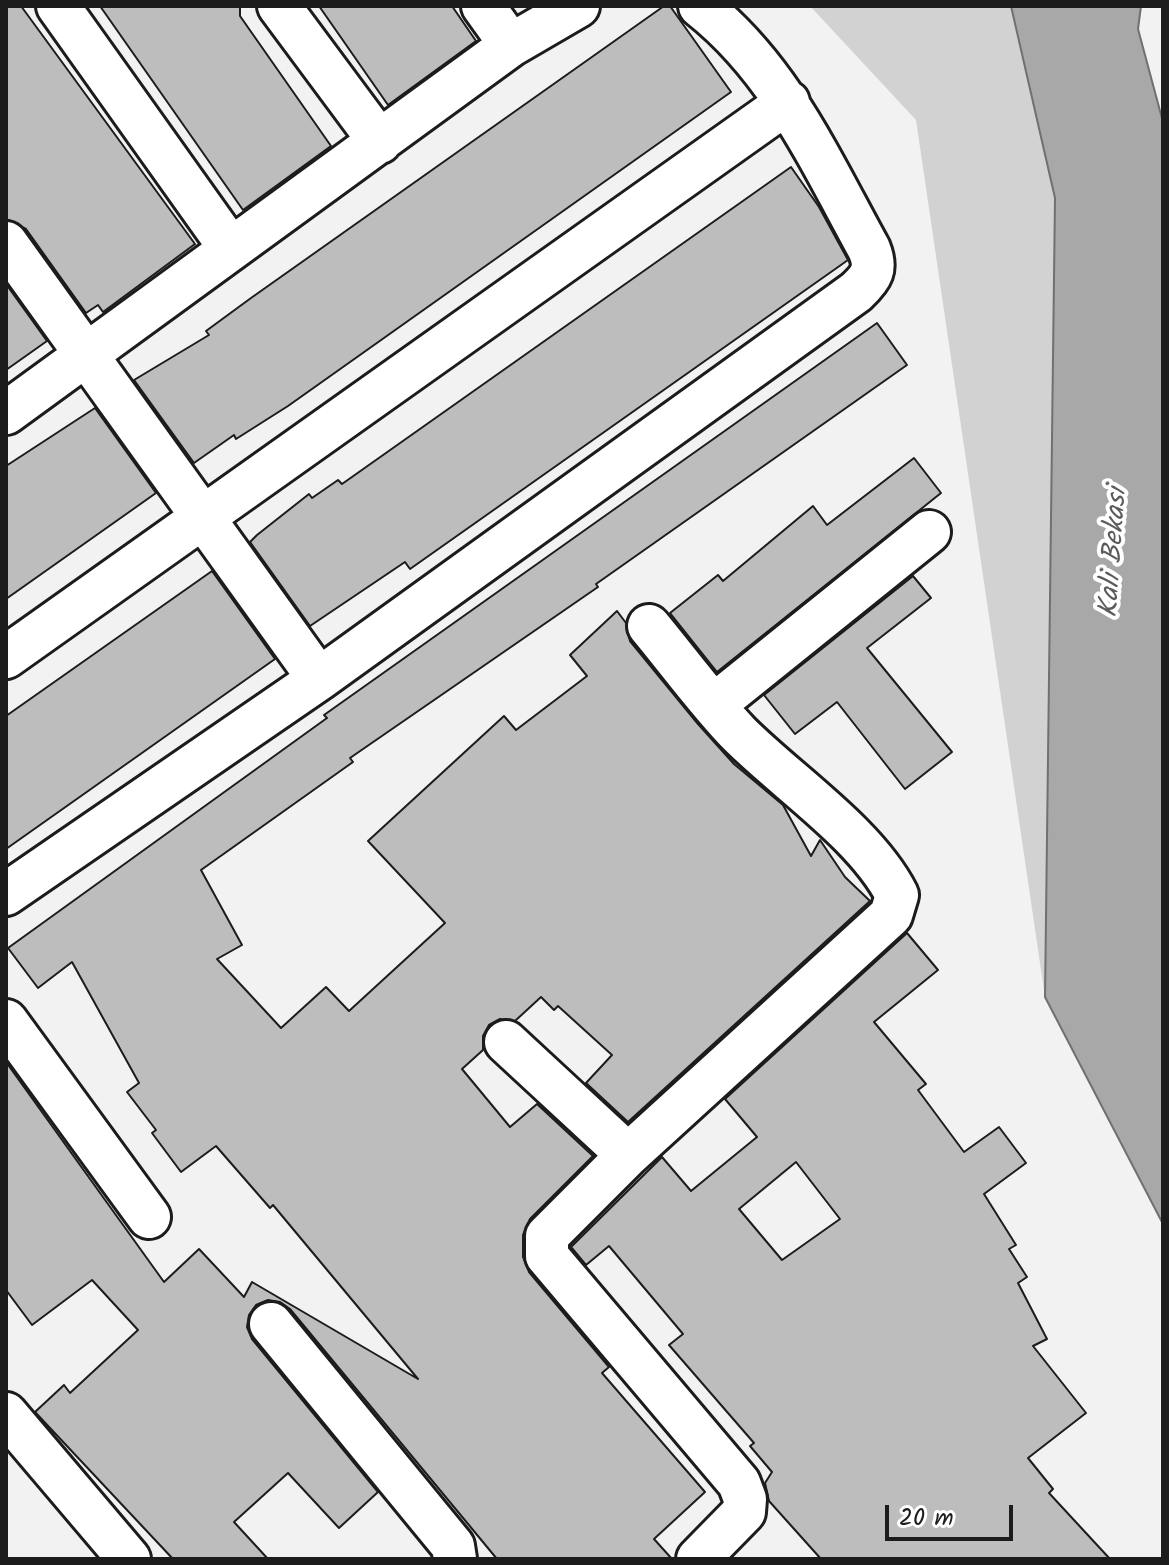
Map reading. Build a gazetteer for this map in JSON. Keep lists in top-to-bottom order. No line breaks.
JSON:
{"water":["Kali Bekasi"],"scale_bar":"20 m"}
